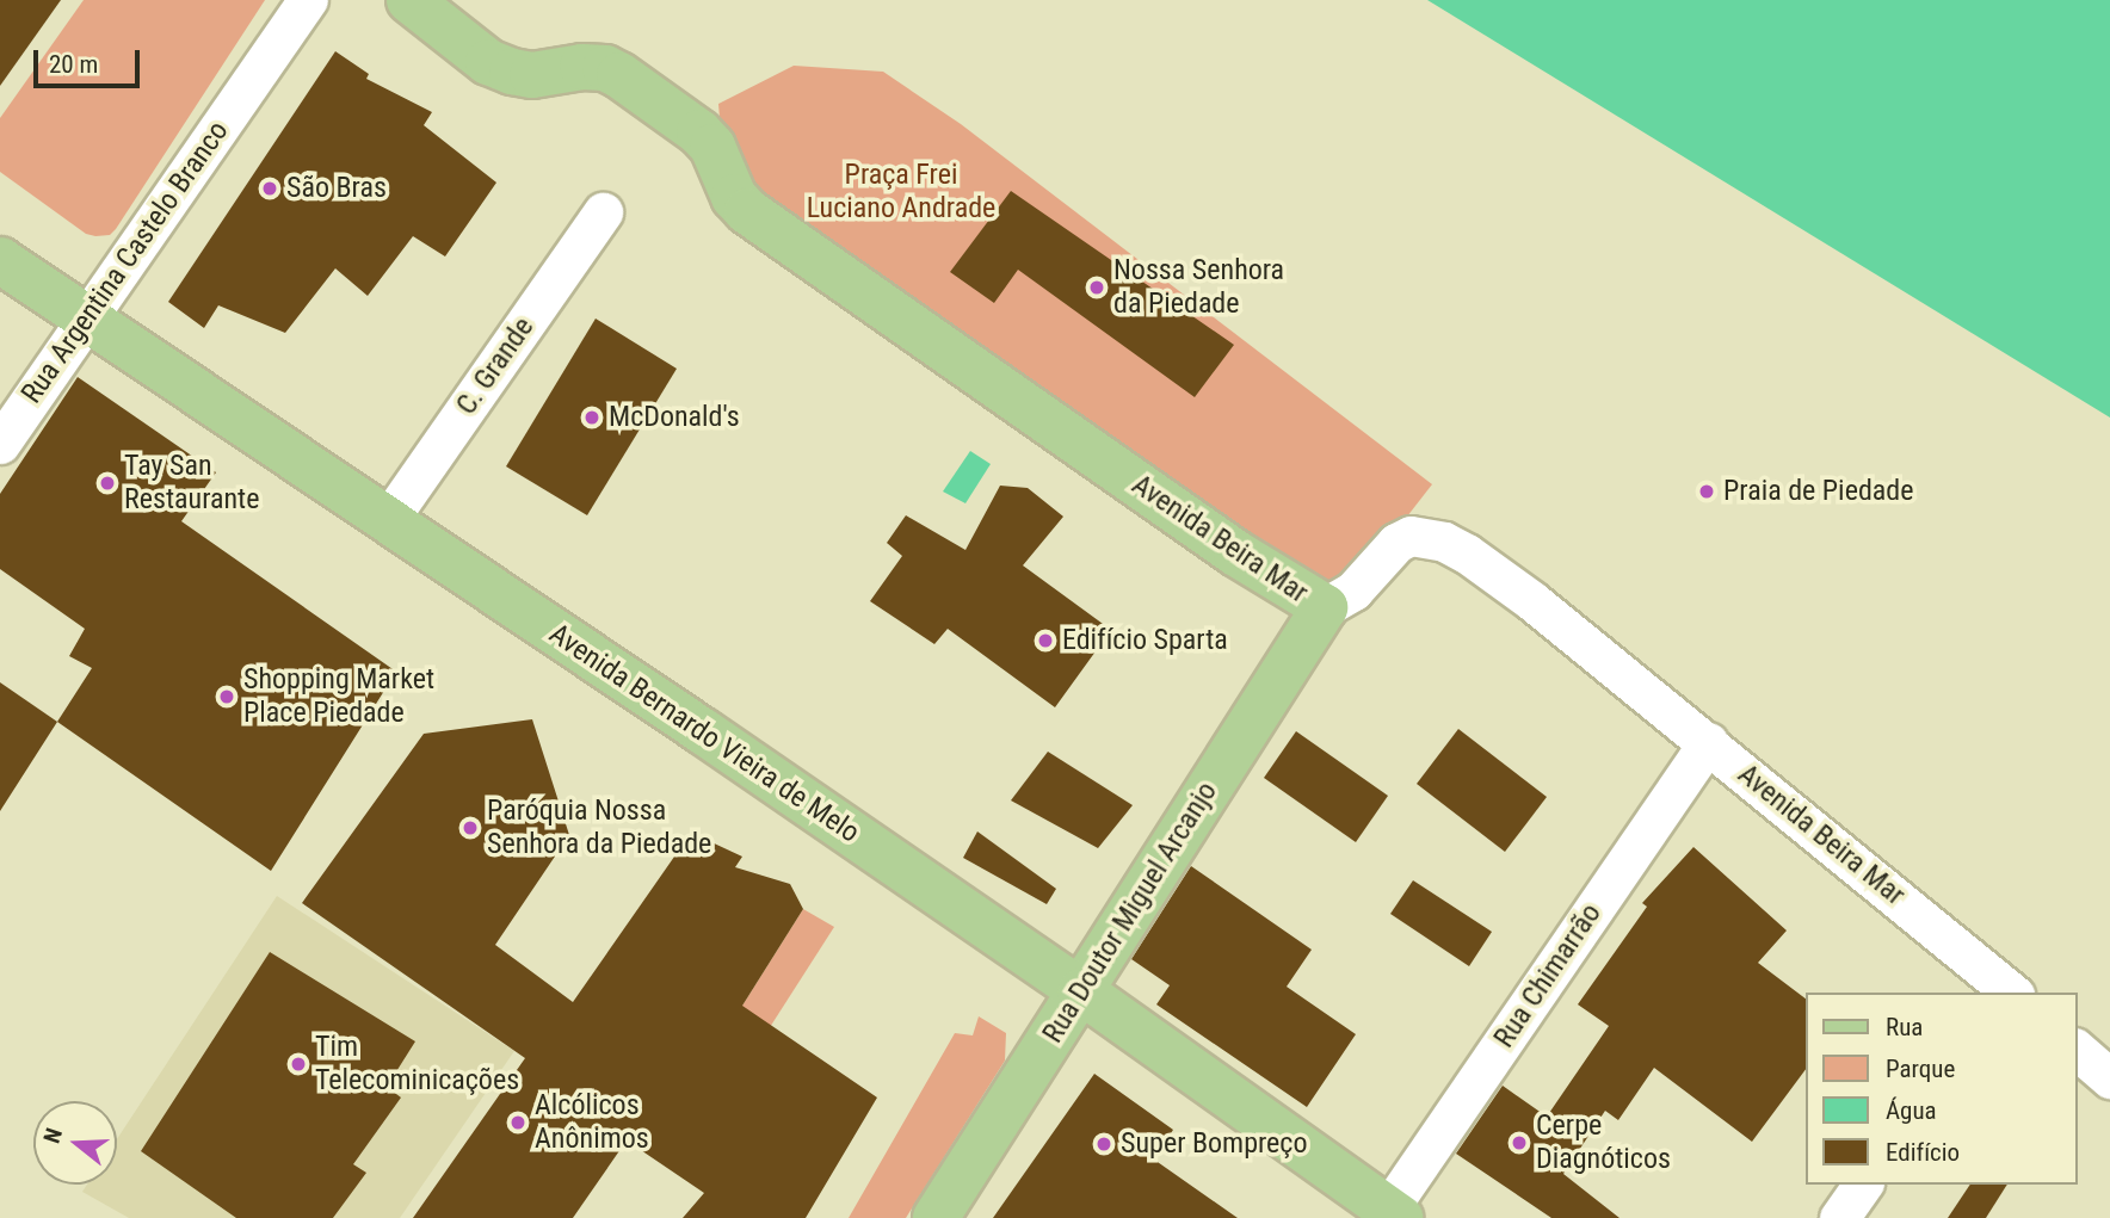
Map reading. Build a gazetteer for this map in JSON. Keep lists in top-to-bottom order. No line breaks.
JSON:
{"streets":{"main road":["Avenida Beira Mar","Avenida Bernardo Vieira de Melo","Rua Doutor Miguel Arcanjo"],"street":["Rua Argentina Castelo Branco","C. Grande","Rua Chimarrão"]},"crossings":[["Rua Argentina Castelo Branco","Avenida Bernardo Vieira de Melo"],["C. Grande","Avenida Bernardo Vieira de Melo"],["Avenida Beira Mar","Rua Doutor Miguel Arcanjo"],["Avenida Beira Mar","Rua Chimarrão"],["Avenida Bernardo Vieira de Melo","Rua Doutor Miguel Arcanjo"],["Avenida Bernardo Vieira de Melo","Rua Chimarrão"]],"parks":["Praça Frei Luciano Andrade"],"places":["São Bras","Nossa Senhora da Piedade","McDonald's","Tay San Restaurante","Praia de Piedade","Edifício Sparta","Shopping Market Place Piedade","Paróquia Nossa Senhora da Piedade","Tim Telecominicações","Alcólicos Anônimos","Cerpe Diagnóticos","Super Bompreço"],"legend":["Rua","Parque","Água","Edifício"],"scale_bar":"20 m","north":"left"}
